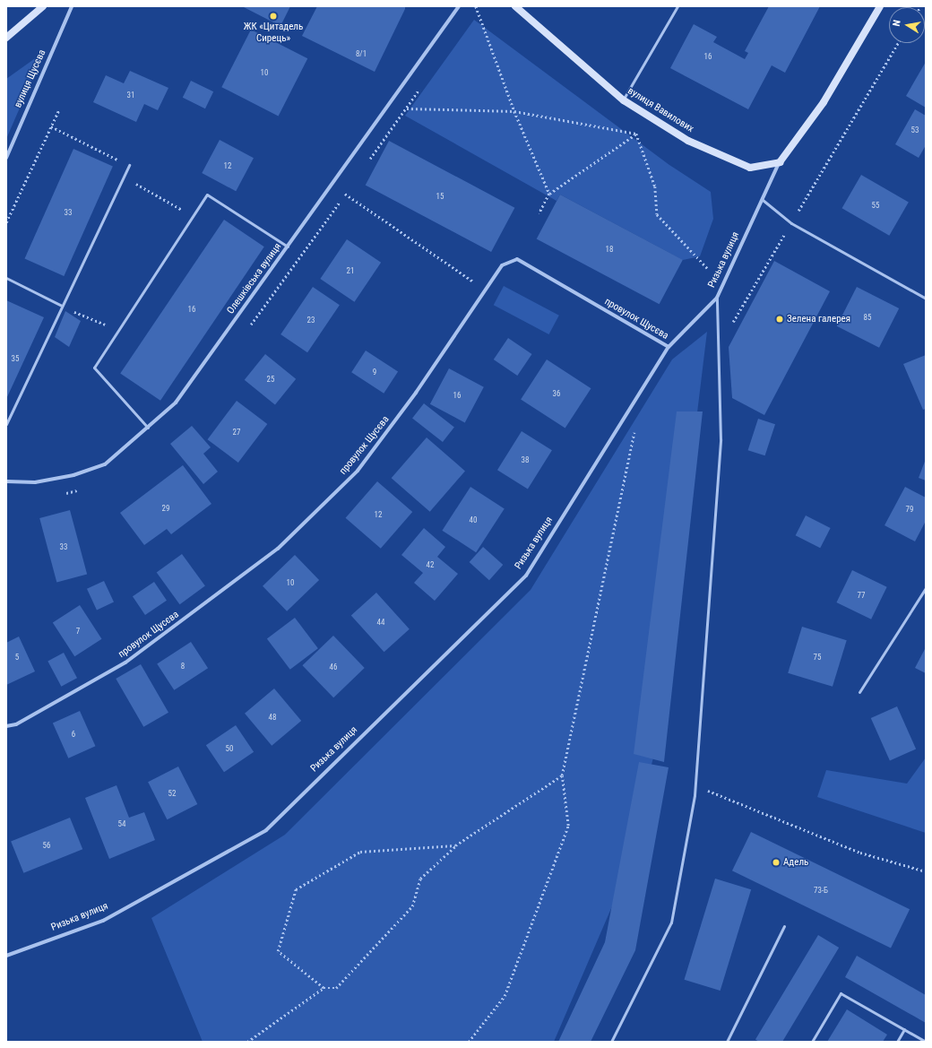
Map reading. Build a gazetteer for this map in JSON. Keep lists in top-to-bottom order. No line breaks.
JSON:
{"streets":{"street":["вулиця Щусєва","вулиця Вавилових","Ризька вулиця","Олешківська вулиця","провулок Щусєва"]},"crossings":[["вулиця Вавилових","Ризька вулиця"],["Ризька вулиця","провулок Щусєва"]],"places":["ЖК «Цитадель Сирець»","Зелена галерея","Адель"],"house_numbers":["8/1","16","10","31","53","12","15","55","33","18","21","16","85","23","35","9","25","36","16","27","38","29","79","12","40","33","42","10","77","44","7","5","75","8","46","48","6","50","52","54","56","73-Б"],"north":"left"}
